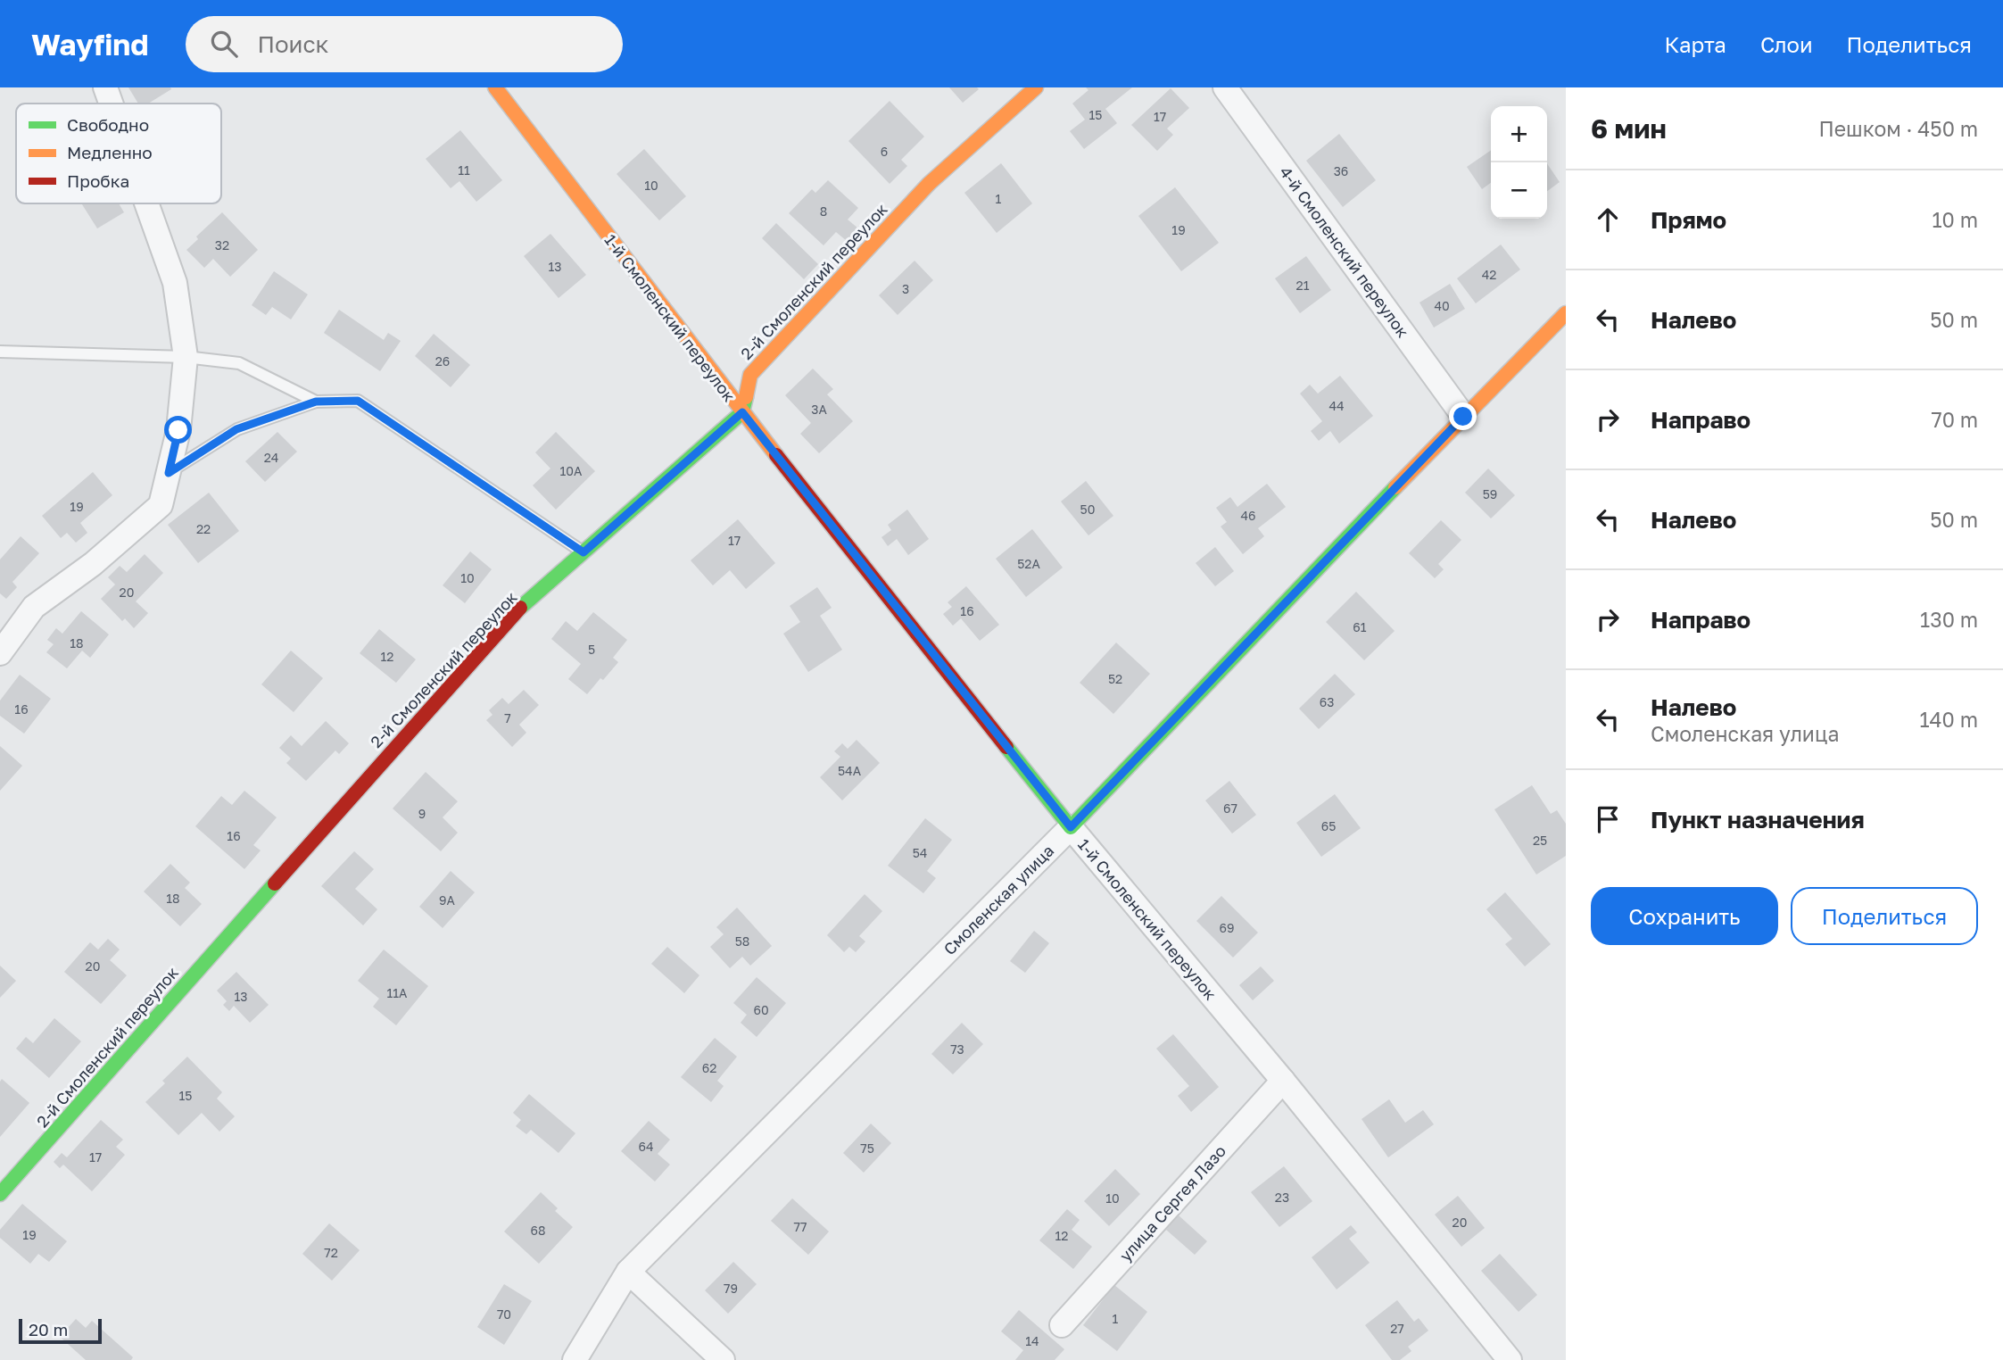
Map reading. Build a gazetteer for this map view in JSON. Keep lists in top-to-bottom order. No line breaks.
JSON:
{"streets":{"street":["4-й Смоленский переулок","2-й Смоленский переулок","1-й Смоленский переулок","Смоленская улица","улица Сергея Лазо"]},"crossings":[["4-й Смоленский переулок","Смоленская улица"],["2-й Смоленский переулок","1-й Смоленский переулок"],["1-й Смоленский переулок","Смоленская улица"],["1-й Смоленский переулок","улица Сергея Лазо"]],"house_numbers":["15","17","6","11","36","10","1","8","19","32","13","42","21","3","40","26","44","3А","24","10А","59","19","50","46","22","17","52А","10","20","16","61","18","5","12","52","63","16","7","54А","67","9","65","16","25","54","18","9А","69","58","20","11А","13","60","73","62","15","64","75","17","23","10","20","77","68","19","12","72","79","70","1","27","14"],"legend":["Свободно","Медленно","Пробка"],"scale_bar":"20 m","page":{"header":"Wayfind","search":"Поиск","nav":["Карта","Слои","Поделиться"],"heading":["6 мин","Пешком · 450 m"],"map_buttons":["+","−"],"list":[["Прямо","10 m"],["Налево","50 m"],["Направо","70 m"],["Налево","50 m"],["Направо","130 m"],["Налево","Смоленская улица","140 m"],"Пункт назначения"],"buttons":["Сохранить","Поделиться"],"scale":"20 m"}}
